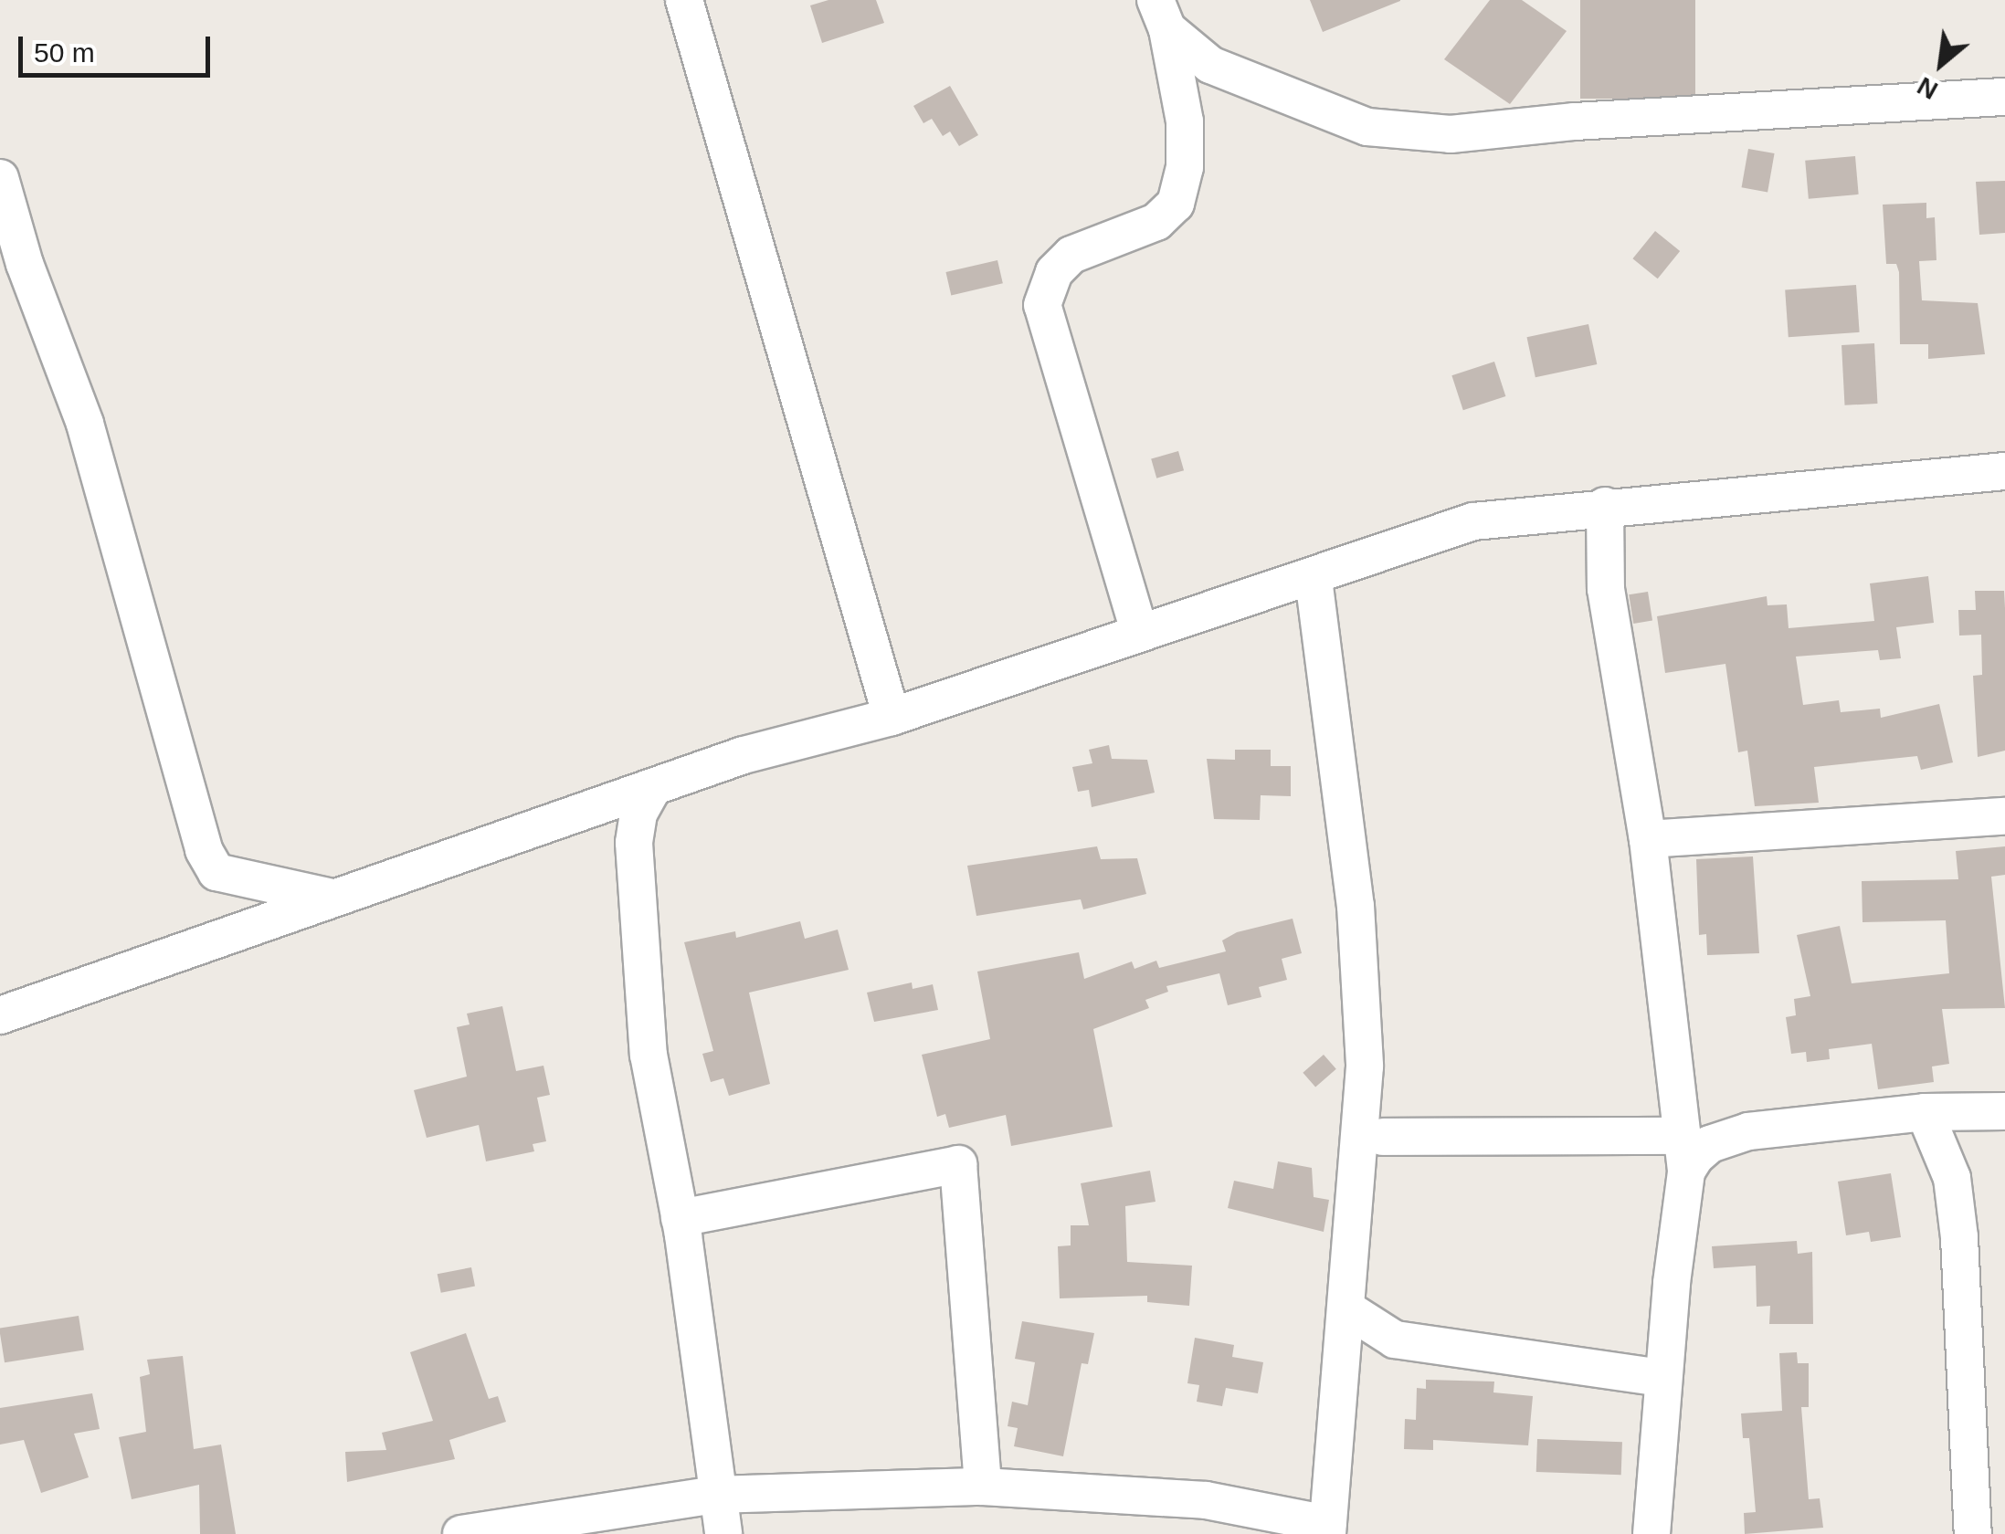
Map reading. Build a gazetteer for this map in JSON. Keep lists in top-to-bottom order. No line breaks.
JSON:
{"scale_bar":"50 m","north":"bottom left"}
